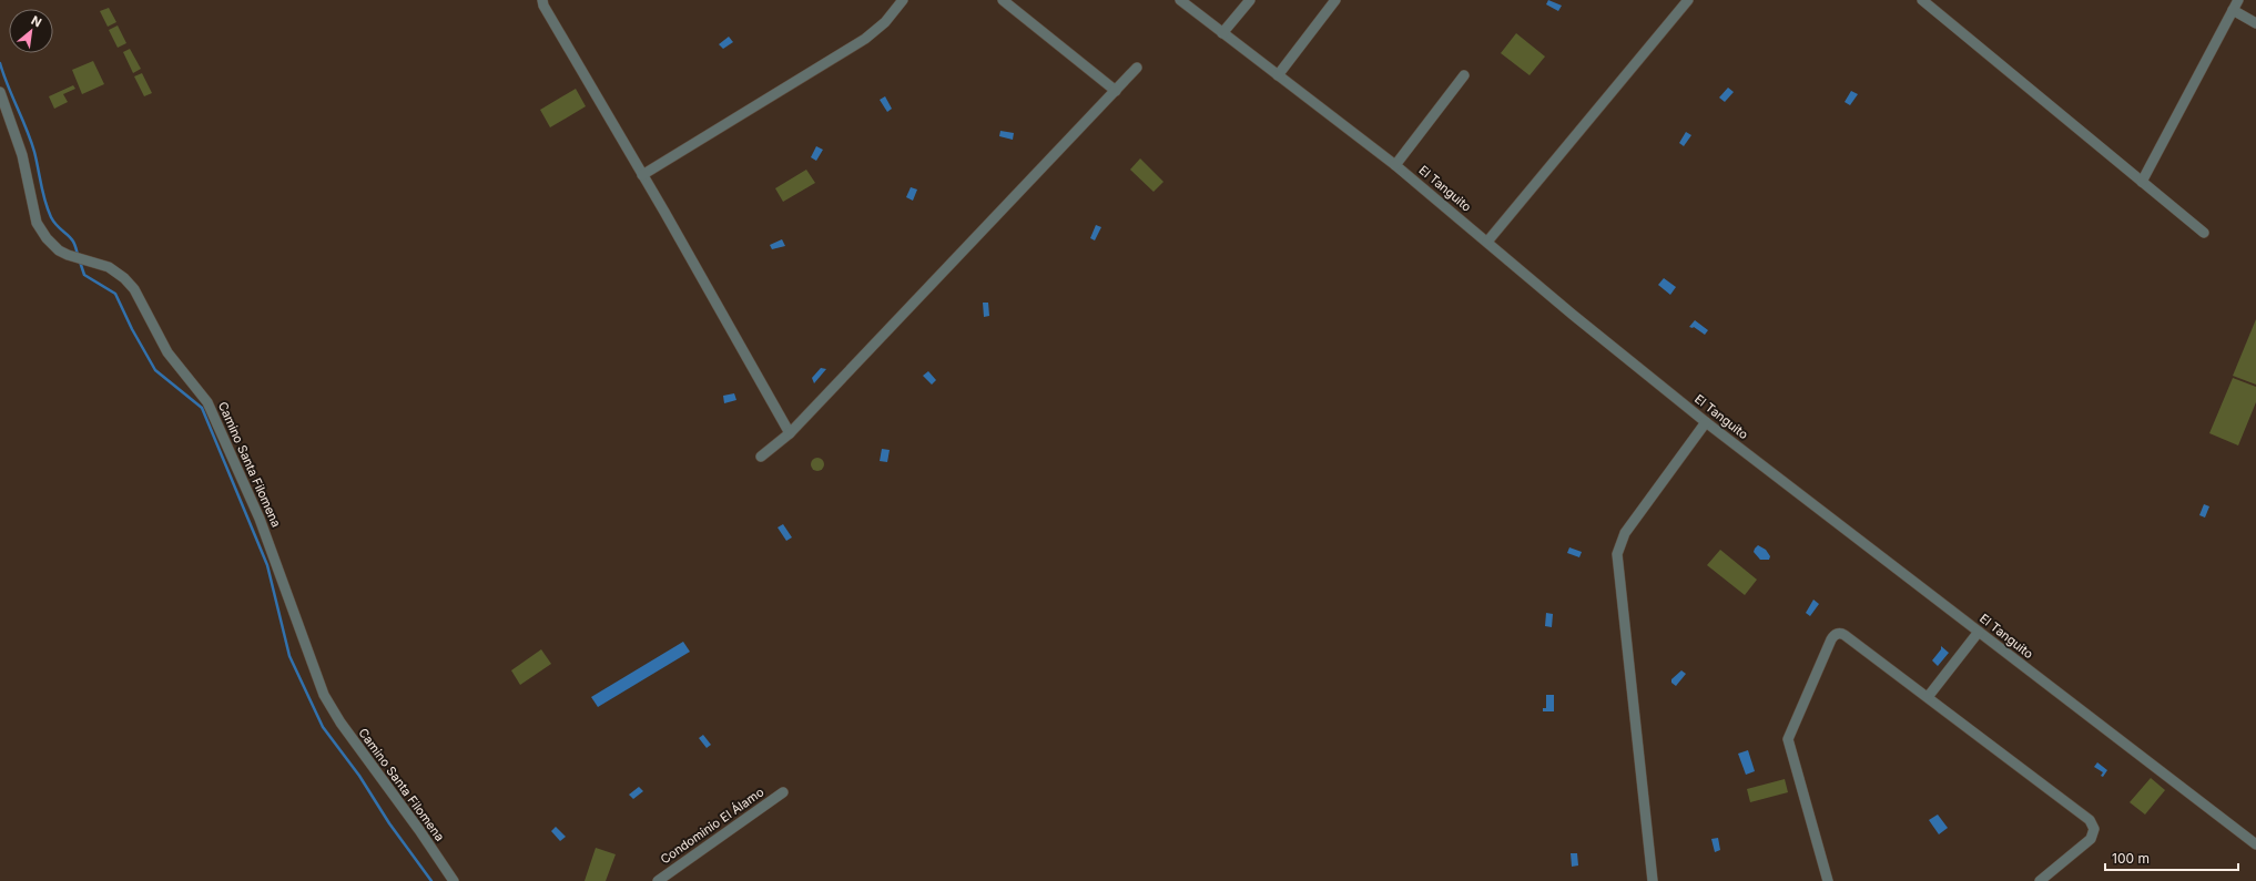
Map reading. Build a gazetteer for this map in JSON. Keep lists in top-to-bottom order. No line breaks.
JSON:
{"streets":{"street":["El Tanguito","Camino Santa Filomena","Condominio El Álamo"]},"scale_bar":"100 m","north":"top right"}
